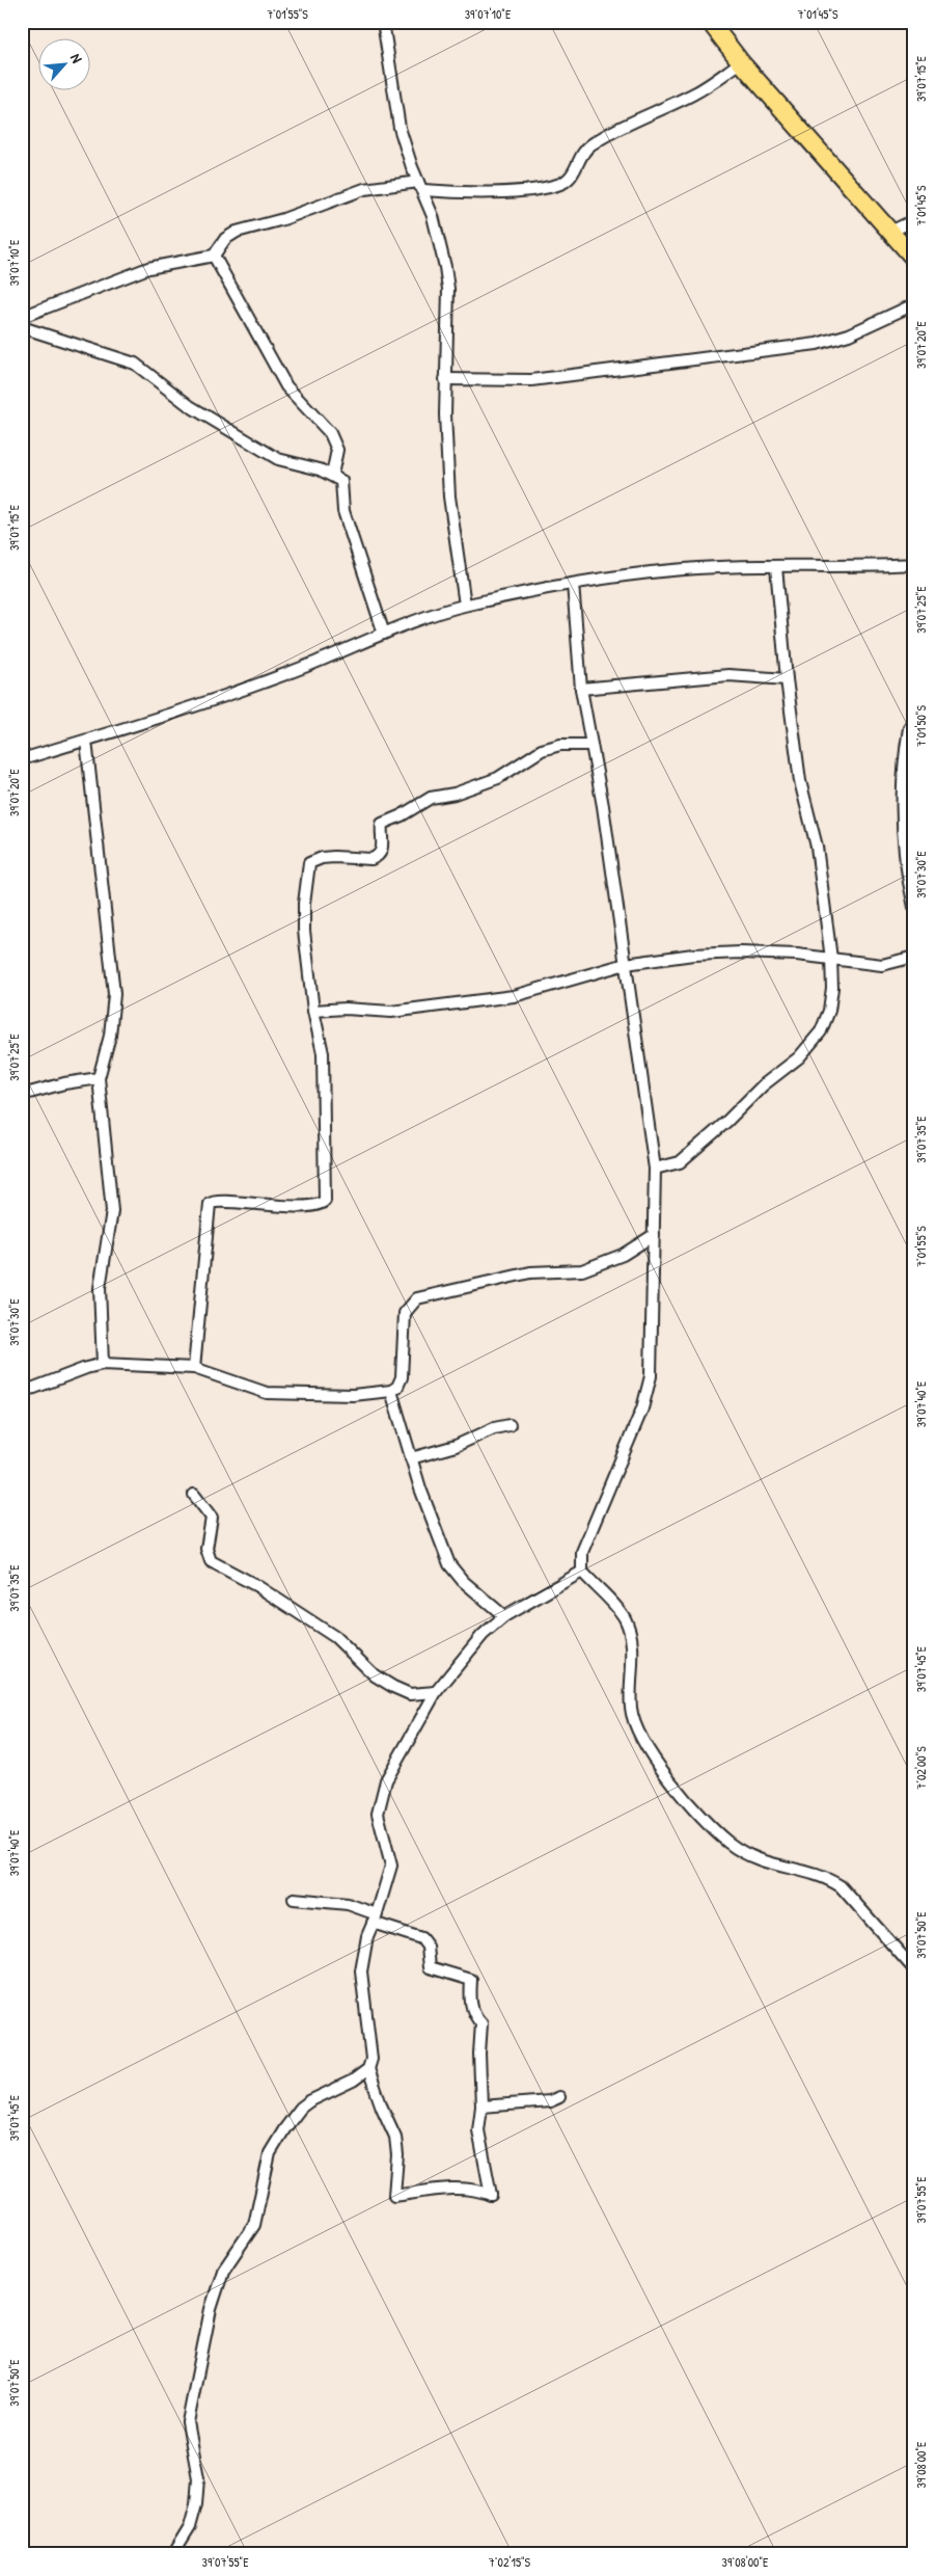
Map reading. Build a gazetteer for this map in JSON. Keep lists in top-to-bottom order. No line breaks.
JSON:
{"north":"top right","coordinates":["7°01'55\"S","39°07'10\"E","7°01'45\"S","39°07'15\"E","39°07'20\"E","39°07'25\"E","7°01'50\"S","39°07'30\"E","39°07'35\"E","39°07'40\"E","39°07'45\"E","7°02'00\"S","39°07'50\"E","39°07'55\"E","39°08'00\"E","7°02'15\"S"]}
